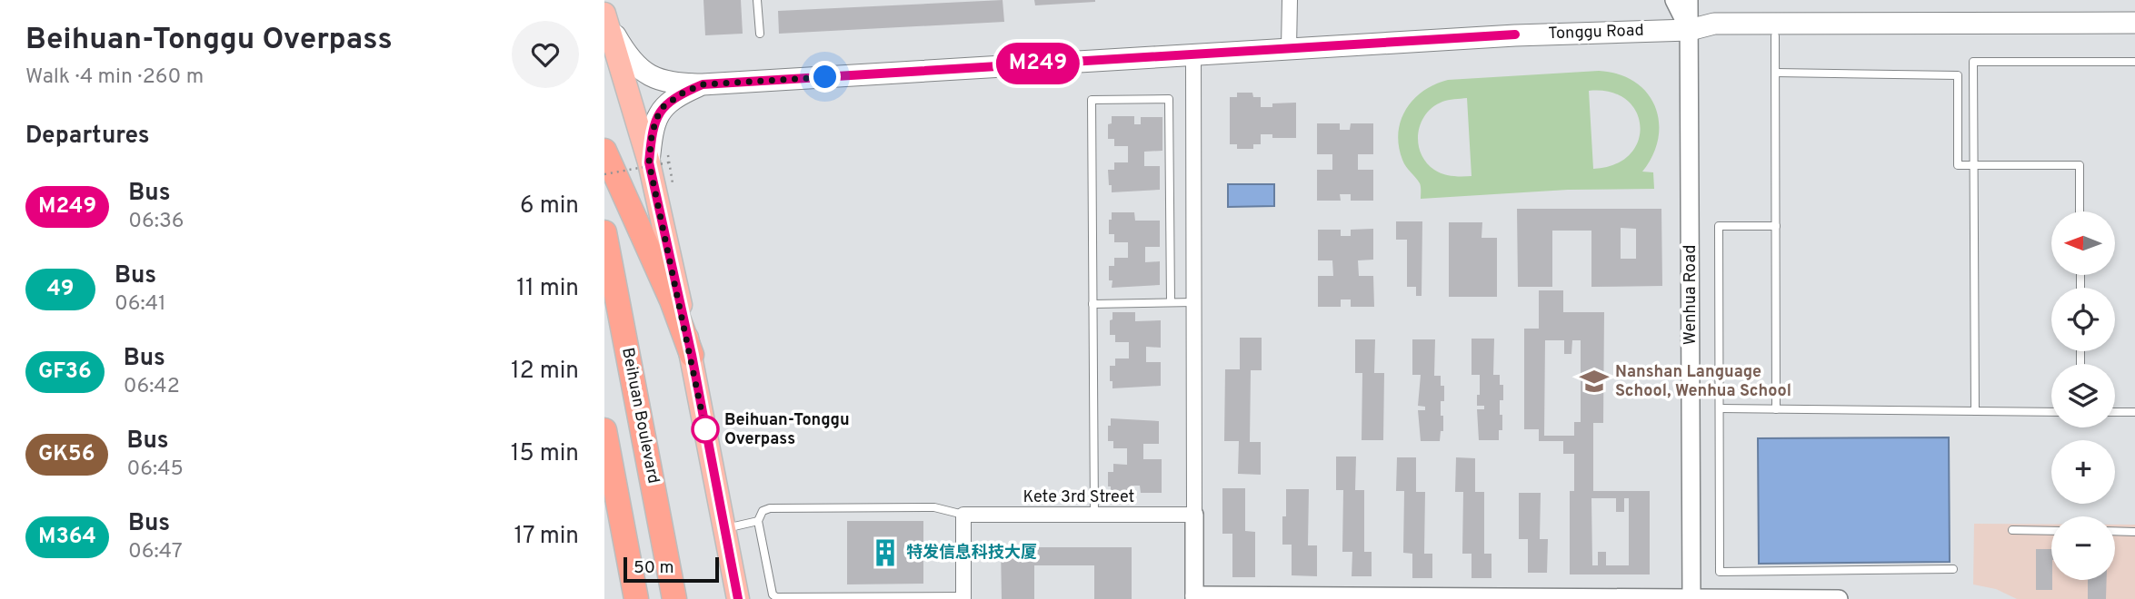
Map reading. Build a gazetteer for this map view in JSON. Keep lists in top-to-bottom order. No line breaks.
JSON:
{"streets":{"highway":["Beihuan Boulevard"],"main road":["Tonggu Road"],"street":["Wenhua Road","Kete 3rd Street"]},"crossings":[["Tonggu Road","Wenhua Road"]],"places":{"school or university":["Nanshan Language School, Wenhua School"],"other":["Beihuan-Tonggu Overpass"],"building":["特发信息科技大厦"]},"lines":["bus line M249"],"scale_bar":"50 m","north":"left","page":{"heading":[["Beihuan-Tonggu Overpass","Walk · 4 min · 260 m"],"Departures"],"on_map":"M249","list":[{"mark":"M249","name":"Bus","note":"06:36","value":"6 min"},{"mark":"49","name":"Bus","note":"06:41","value":"11 min"},{"mark":"GF36","name":"Bus","note":"06:42","value":"12 min"},{"mark":"GK56","name":"Bus","note":"06:45","value":"15 min"},{"mark":"M364","name":"Bus","note":"06:47","value":"17 min"}],"map_buttons":["+","−"],"scale":"50 m"}}
